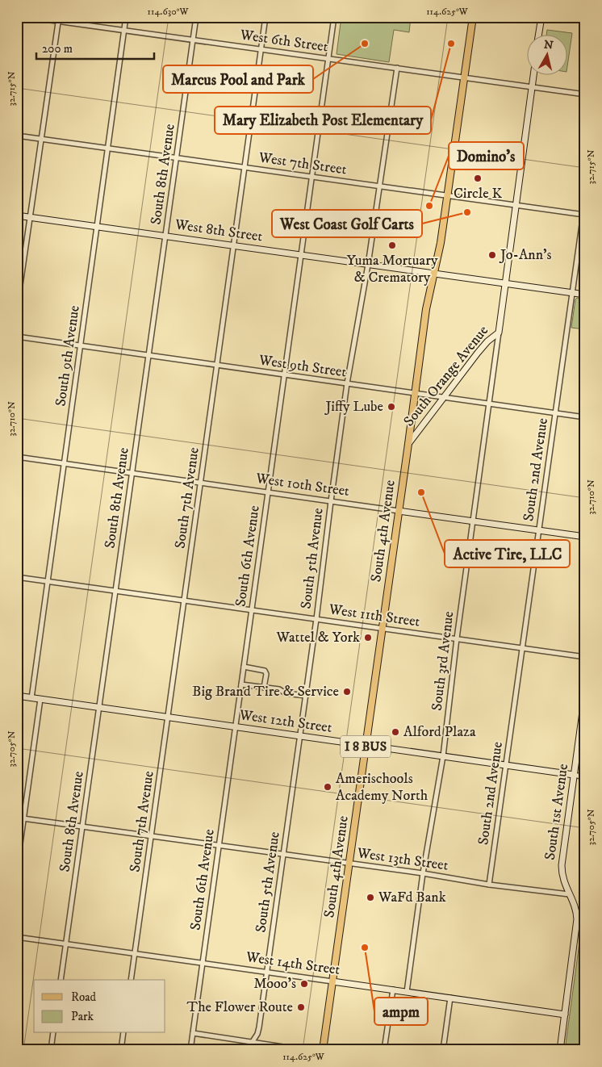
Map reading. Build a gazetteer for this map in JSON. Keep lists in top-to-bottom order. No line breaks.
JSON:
{"streets":{"main road":["South 4th Avenue","I 8 BUS"],"street":["West 6th Street","West 7th Street","South 8th Avenue","West 8th Street","South 9th Avenue","West 9th Street","South Orange Avenue","South 2nd Avenue","West 10th Street","South 7th Avenue","South 6th Avenue","South 5th Avenue","West 11th Street","South 3rd Avenue","West 12th Street","South 1st Avenue","West 13th Street","West 14th Street"]},"crossings":[["West 6th Street","South 8th Avenue"],["West 6th Street","South 9th Avenue"],["West 6th Street","South Orange Avenue"],["West 6th Street","South 7th Avenue"],["West 6th Street","South 4th Avenue"],["West 6th Street","South 6th Avenue"],["West 6th Street","South 5th Avenue"],["West 7th Street","South 8th Avenue"],["West 7th Street","South 9th Avenue"],["West 7th Street","South Orange Avenue"],["West 7th Street","South 2nd Avenue"],["West 7th Street","South 7th Avenue"],["West 7th Street","South 4th Avenue"],["West 7th Street","South 6th Avenue"],["West 7th Street","South 5th Avenue"],["South 8th Avenue","West 8th Street"],["South 8th Avenue","West 9th Street"],["South 8th Avenue","West 10th Street"],["South 8th Avenue","West 11th Street"],["South 8th Avenue","West 12th Street"],["South 8th Avenue","West 13th Street"],["South 8th Avenue","West 14th Street"],["West 8th Street","South 9th Avenue"],["West 8th Street","South Orange Avenue"],["West 8th Street","South 2nd Avenue"],["West 8th Street","South 7th Avenue"],["West 8th Street","South 4th Avenue"],["West 8th Street","South 6th Avenue"],["West 8th Street","South 5th Avenue"],["South 9th Avenue","West 9th Street"],["South 9th Avenue","West 10th Street"],["South 9th Avenue","West 11th Street"],["South 9th Avenue","West 12th Street"],["West 9th Street","South Orange Avenue"],["West 9th Street","South 2nd Avenue"],["West 9th Street","South 7th Avenue"],["West 9th Street","South 4th Avenue"],["West 9th Street","South 6th Avenue"],["West 9th Street","South 5th Avenue"],["West 9th Street","South 3rd Avenue"],["South Orange Avenue","South 4th Avenue"],["South Orange Avenue","South 3rd Avenue"],["South 2nd Avenue","West 10th Street"],["South 2nd Avenue","West 11th Street"],["South 2nd Avenue","West 12th Street"],["South 2nd Avenue","West 13th Street"],["West 10th Street","South 7th Avenue"],["West 10th Street","South 4th Avenue"],["West 10th Street","South 6th Avenue"],["West 10th Street","South 5th Avenue"],["West 10th Street","South 3rd Avenue"],["South 7th Avenue","West 11th Street"],["South 7th Avenue","West 12th Street"],["South 7th Avenue","West 13th Street"],["South 7th Avenue","West 14th Street"],["South 4th Avenue","West 11th Street"],["South 4th Avenue","West 12th Street"],["South 4th Avenue","West 13th Street"],["South 4th Avenue","West 14th Street"],["South 6th Avenue","West 11th Street"],["South 6th Avenue","West 12th Street"],["South 6th Avenue","West 13th Street"],["South 6th Avenue","West 14th Street"],["South 5th Avenue","West 11th Street"],["South 5th Avenue","West 12th Street"],["South 5th Avenue","West 13th Street"],["South 5th Avenue","West 14th Street"],["West 11th Street","South 3rd Avenue"],["South 3rd Avenue","West 12th Street"],["South 3rd Avenue","West 13th Street"],["South 3rd Avenue","West 14th Street"],["West 12th Street","South 1st Avenue"],["South 1st Avenue","West 13th Street"],["South 1st Avenue","West 14th Street"]],"places":["Marcus Pool and Park","Mary Elizabeth Post Elementary","Circle K","Domino's","West Coast Golf Carts","Yuma Mortuary & Crematory","Jo-Ann's","Jiffy Lube","Active Tire, LLC","Wattel & York","Big Brand Tire & Service","Alford Plaza","Amerischools Academy North","WaFd Bank","ampm","Mooo's","The Flower Route"],"legend":["Road","Park"],"scale_bar":"200 m","north":"top","coordinates":["114.630°W","114.625°W","32.715°N","32.710°N","32.705°N"]}
